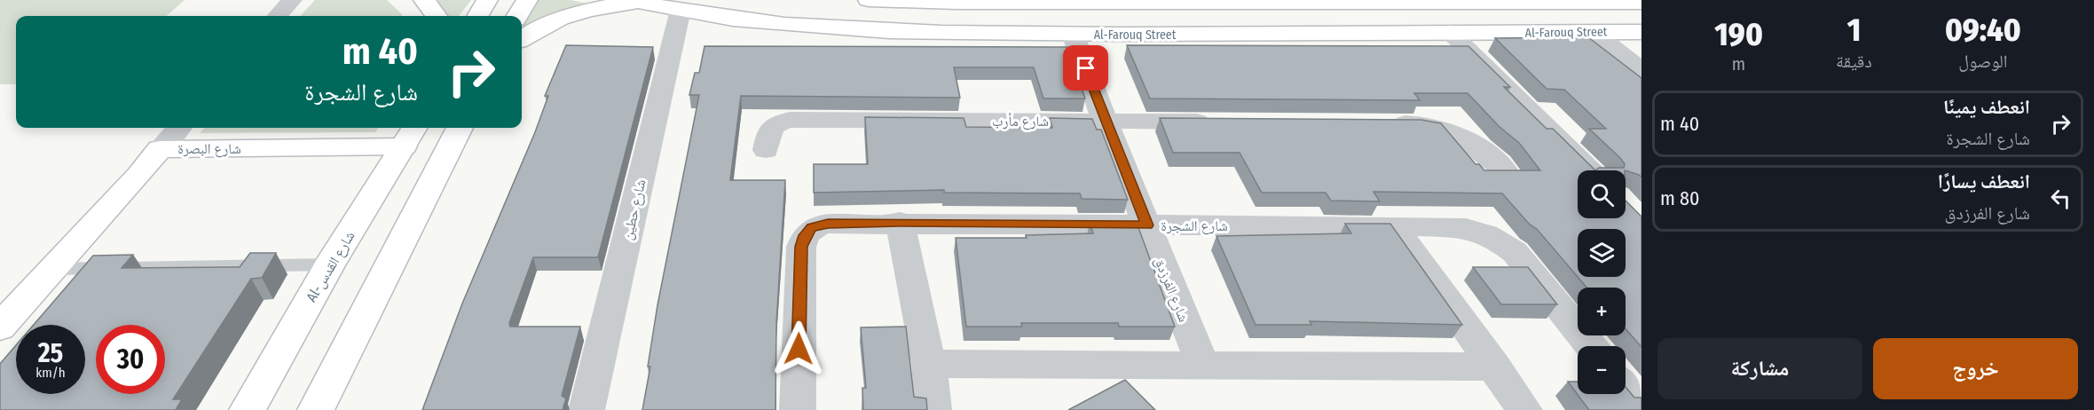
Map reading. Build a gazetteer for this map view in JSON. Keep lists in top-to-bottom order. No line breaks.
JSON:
{"streets":{"main road":["Al-Farouq Street","شارع البصرة","Al-شارع القدس"],"street":["شارع مأرب","شارع حطين","شارع الشجرة","شارع الفرزدق"]},"crossings":[["Al-Farouq Street","شارع حطين"],["Al-Farouq Street","شارع الفرزدق"],["شارع مأرب","شارع الفرزدق"],["شارع البصرة","Al-شارع القدس"],["شارع الشجرة","شارع الفرزدق"]],"page":{"eta":["09:40","الوصول","1","دقيقة","190","m"],"turn":["40 m","شارع الشجرة"],"list":[{"name":"انعطف يمينًا","note":"شارع الشجرة","value":"40 m"},{"name":"انعطف يسارًا","note":"شارع الفرزدق","value":"80 m"}],"map_buttons":["+","−"],"speed":"25 km/h","limit":"30","buttons":["خروج","مشاركة"]}}
